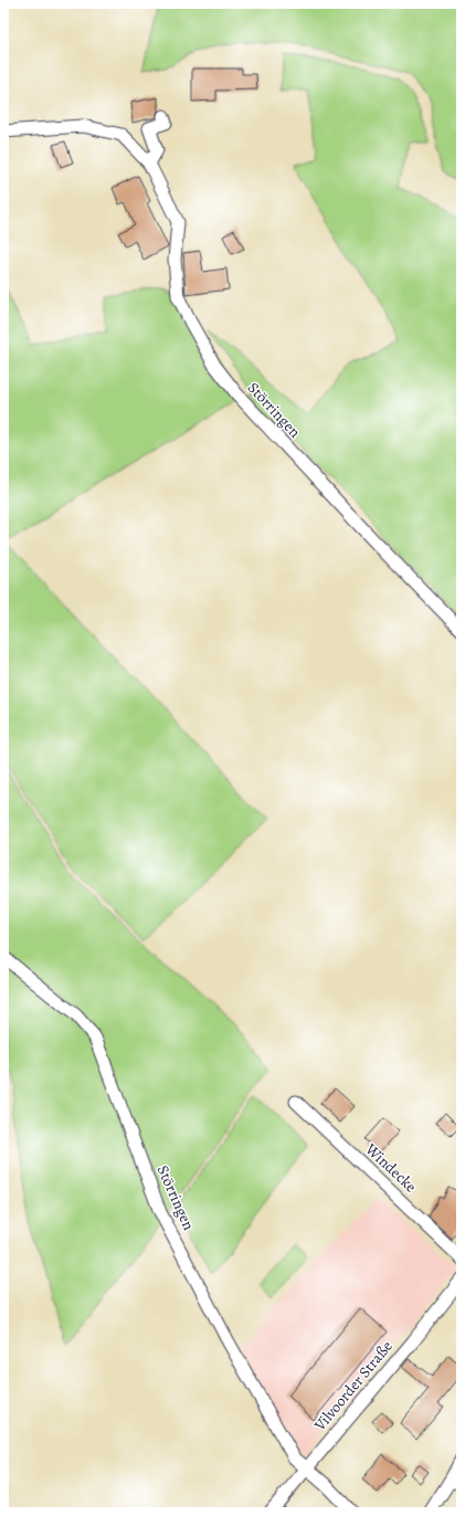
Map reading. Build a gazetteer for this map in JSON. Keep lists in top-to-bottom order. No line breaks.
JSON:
{"streets":{"street":["Störringen","Windecke","Vilvoorder Straße"]},"crossings":[["Störringen","Vilvoorder Straße"]]}
